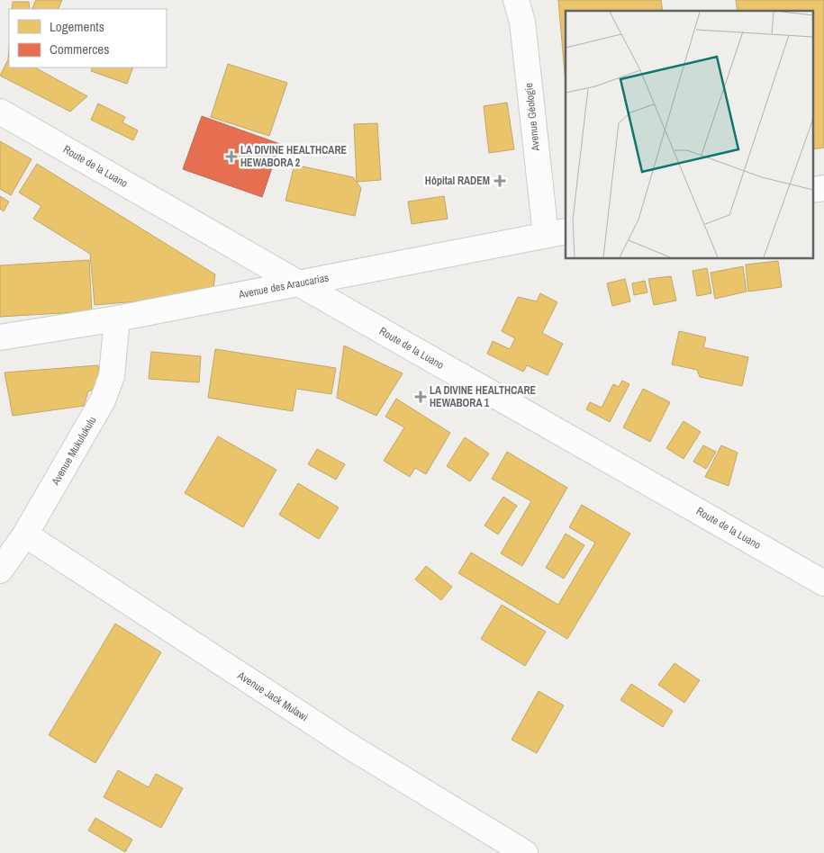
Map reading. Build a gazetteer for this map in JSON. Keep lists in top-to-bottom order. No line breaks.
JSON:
{"streets":{"street":["Avenue Géologie","Route de la Luano","Avenue des Araucarias","Avenue Mukulukulu","Avenue Jack Mulawi"]},"crossings":[["Avenue Géologie","Avenue des Araucarias"],["Route de la Luano","Avenue des Araucarias"],["Avenue des Araucarias","Avenue Mukulukulu"],["Avenue Mukulukulu","Avenue Jack Mulawi"]],"places":{"health":["LA DIVINE HEALTHCARE HEWABORA 2","Hôpital RADEM","LA DIVINE HEALTHCARE HEWABORA 1"]},"legend":["Logements","Commerces"]}
